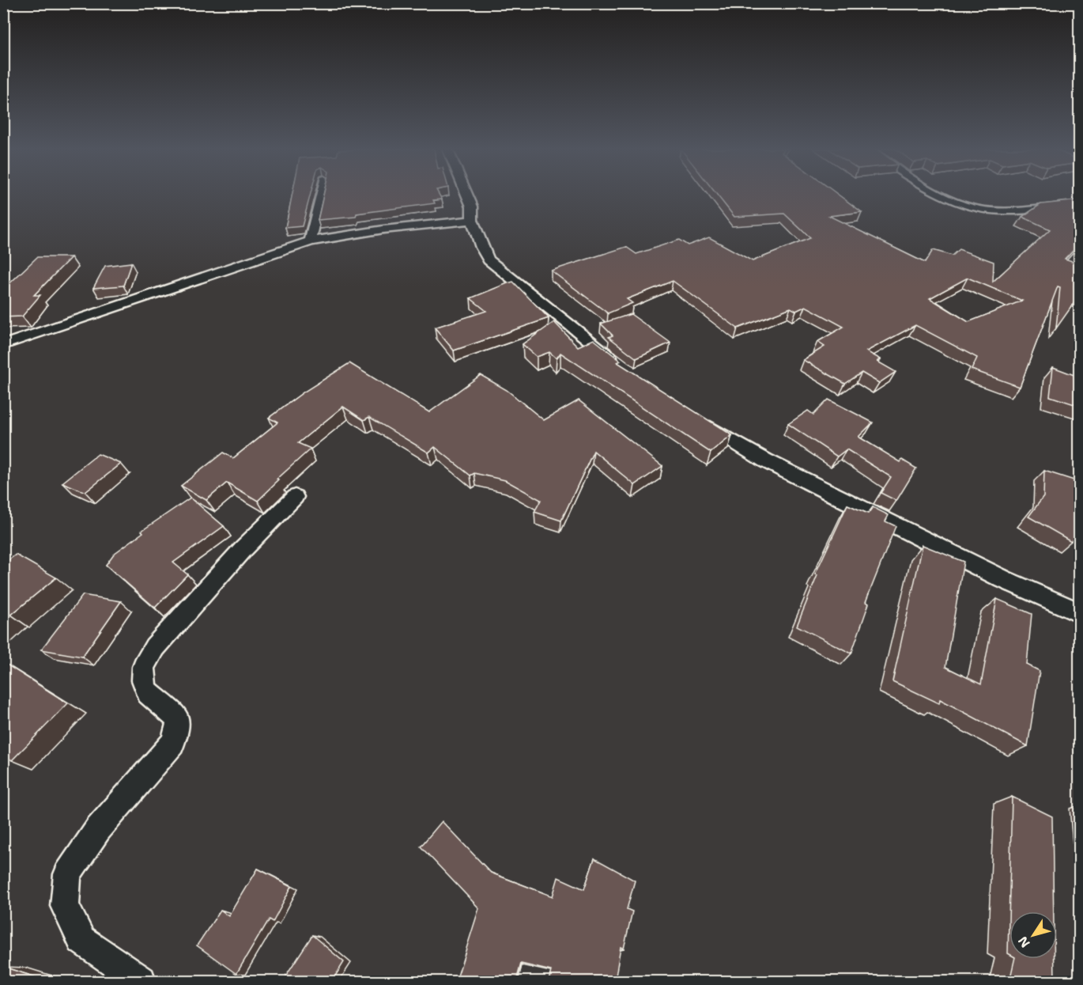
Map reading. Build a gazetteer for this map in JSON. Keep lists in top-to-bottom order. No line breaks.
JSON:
{"north":"bottom left"}
